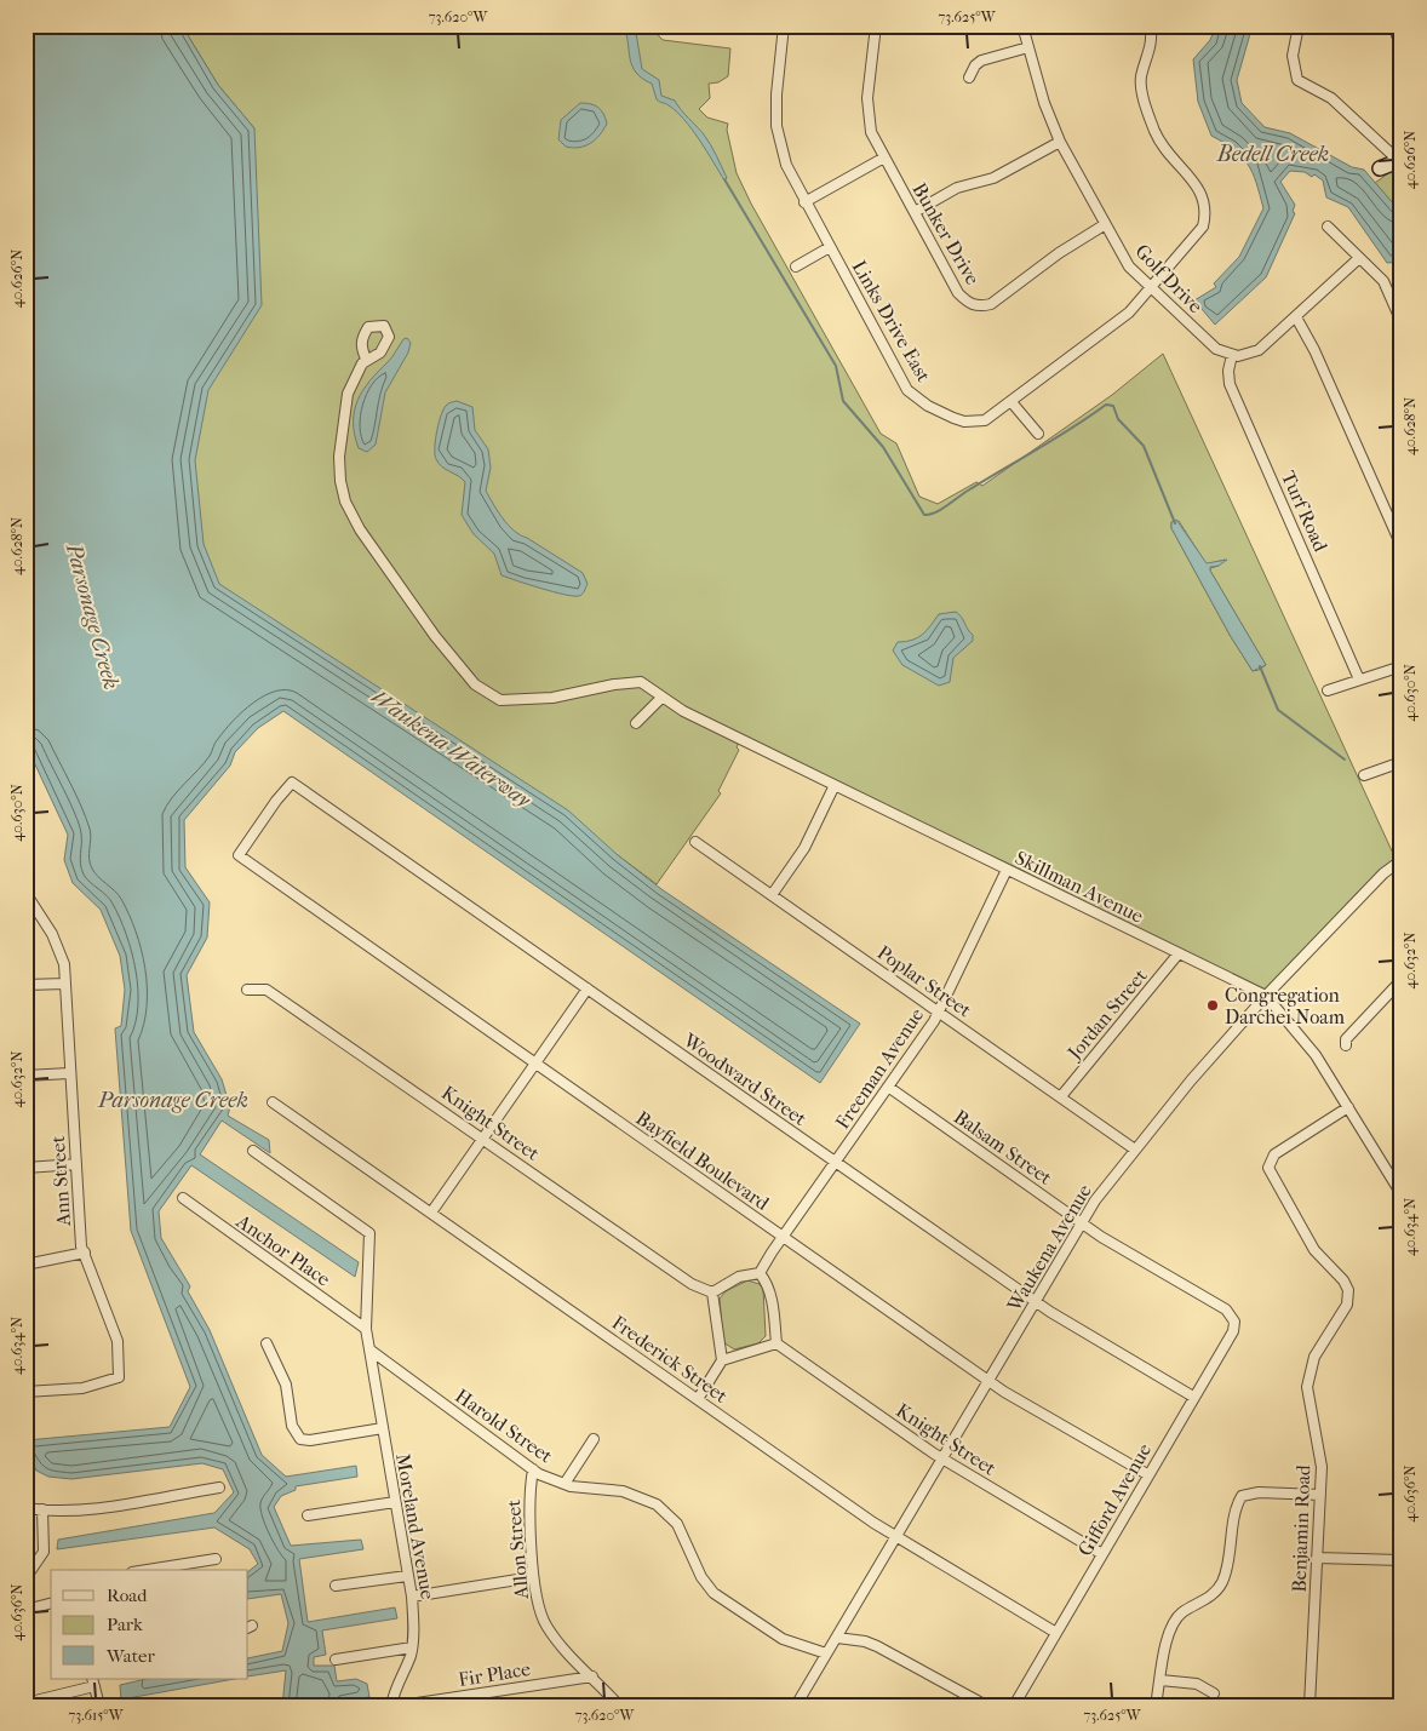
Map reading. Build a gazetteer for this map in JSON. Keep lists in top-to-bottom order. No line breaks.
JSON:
{"streets":{"street":["Bunker Drive","Golf Drive","Links Drive East","Turf Road","Skillman Avenue","Poplar Street","Jordan Street","Freeman Avenue","Woodward Street","Knight Street","Balsam Street","Bayfield Boulevard","Ann Street","Waukena Avenue","Anchor Place","Frederick Street","Harold Street","Gifford Avenue","Moreland Avenue","Benjamin Road","Allon Street","Fir Place"]},"crossings":[["Bunker Drive","Golf Drive"],["Golf Drive","Links Drive East"],["Golf Drive","Turf Road"],["Skillman Avenue","Jordan Street"],["Skillman Avenue","Freeman Avenue"],["Skillman Avenue","Waukena Avenue"],["Skillman Avenue","Benjamin Road"],["Poplar Street","Jordan Street"],["Poplar Street","Freeman Avenue"],["Poplar Street","Waukena Avenue"],["Freeman Avenue","Woodward Street"],["Freeman Avenue","Balsam Street"],["Freeman Avenue","Bayfield Boulevard"],["Woodward Street","Bayfield Boulevard"],["Woodward Street","Waukena Avenue"],["Woodward Street","Gifford Avenue"],["Knight Street","Waukena Avenue"],["Knight Street","Gifford Avenue"],["Balsam Street","Waukena Avenue"],["Balsam Street","Gifford Avenue"],["Bayfield Boulevard","Waukena Avenue"],["Bayfield Boulevard","Gifford Avenue"],["Waukena Avenue","Frederick Street"],["Waukena Avenue","Harold Street"],["Frederick Street","Gifford Avenue"],["Harold Street","Moreland Avenue"],["Harold Street","Allon Street"],["Allon Street","Fir Place"]],"water":["Bedell Creek","Parsonage Creek","Waukena Waterway"],"places":["Congregation Darchei Noam"],"legend":["Road","Park","Water"],"coordinates":["73.620°W","73.625°W","40.626°N","40.628°N","40.630°N","40.632°N","40.634°N","40.636°N","73.615°W"]}
